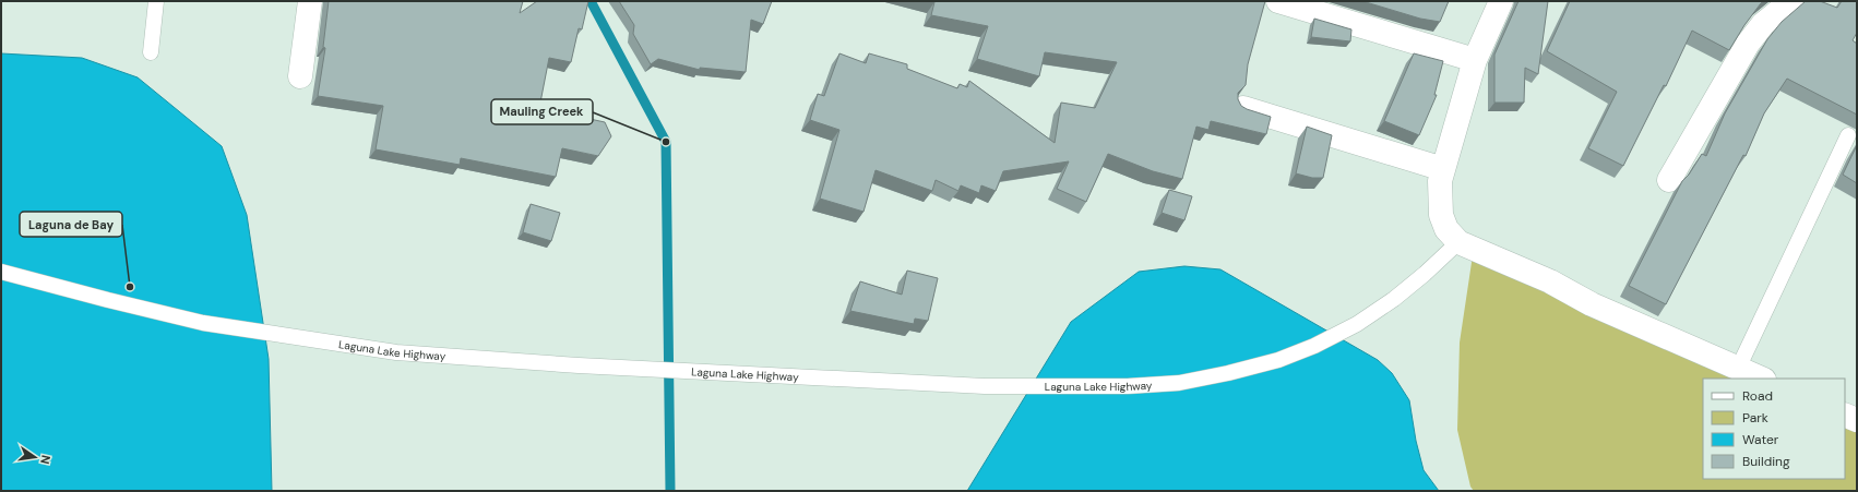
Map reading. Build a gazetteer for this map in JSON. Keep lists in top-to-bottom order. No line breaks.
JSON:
{"streets":{"lane":["Laguna Lake Highway"]},"places":["Mauling Creek","Laguna de Bay"],"legend":["Road","Park","Water","Building"],"north":"right"}
